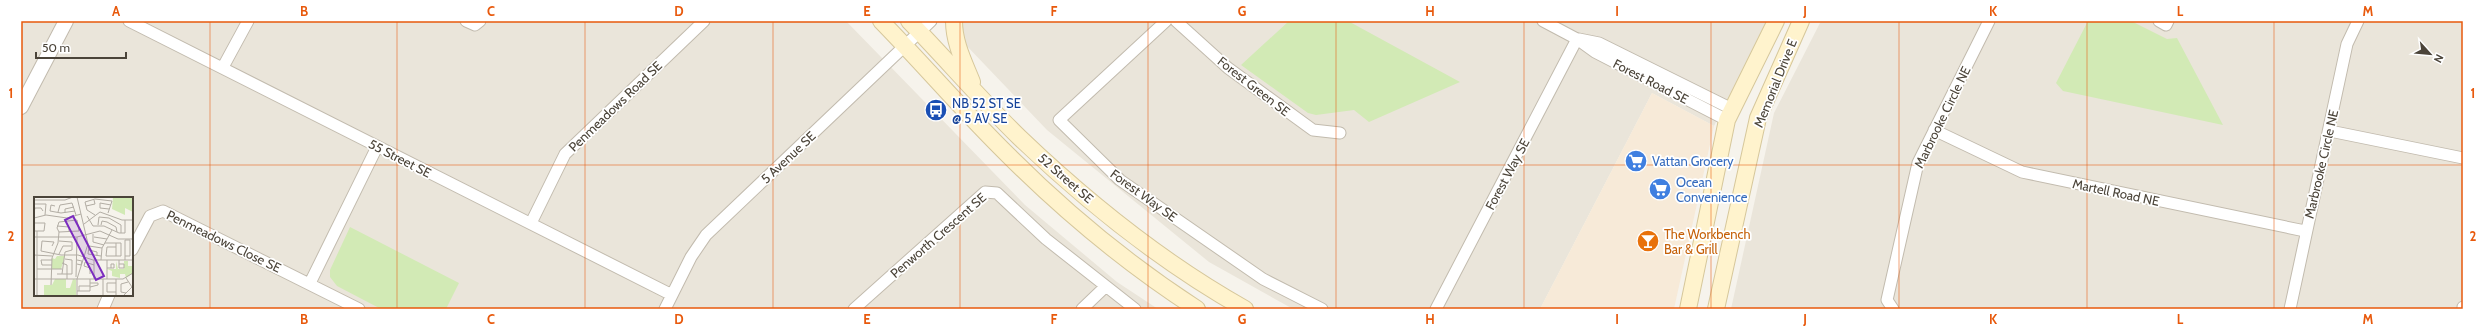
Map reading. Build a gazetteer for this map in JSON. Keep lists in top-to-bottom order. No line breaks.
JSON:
{"streets":{"main road":["Memorial Drive E","52 Street SE"],"street":["Forest Road SE","Forest Green SE","Penmeadows Road SE","Marbrooke Circle NE","5 Avenue SE","55 Street SE","Forest Way SE","Martell Road NE","Penworth Crescent SE","Penmeadows Close SE"]},"crossings":[["Forest Road SE","Memorial Drive E"],["Forest Road SE","Forest Way SE"],["Penmeadows Road SE","55 Street SE"],["Marbrooke Circle NE","Martell Road NE"],["5 Avenue SE","55 Street SE"],["5 Avenue SE","52 Street SE"]],"places":{"bus stop":["NB 52 ST SE @ 5 AV SE"],"supermarket":["Vattan Grocery","Ocean Convenience"],"bar":["The Workbench Bar & Grill"]},"scale_bar":"50 m","north":"bottom right","grid":{"columns":["A","B","C","D","E","F","G","H","I","J","K","L","M"],"rows":["1","2"]}}
